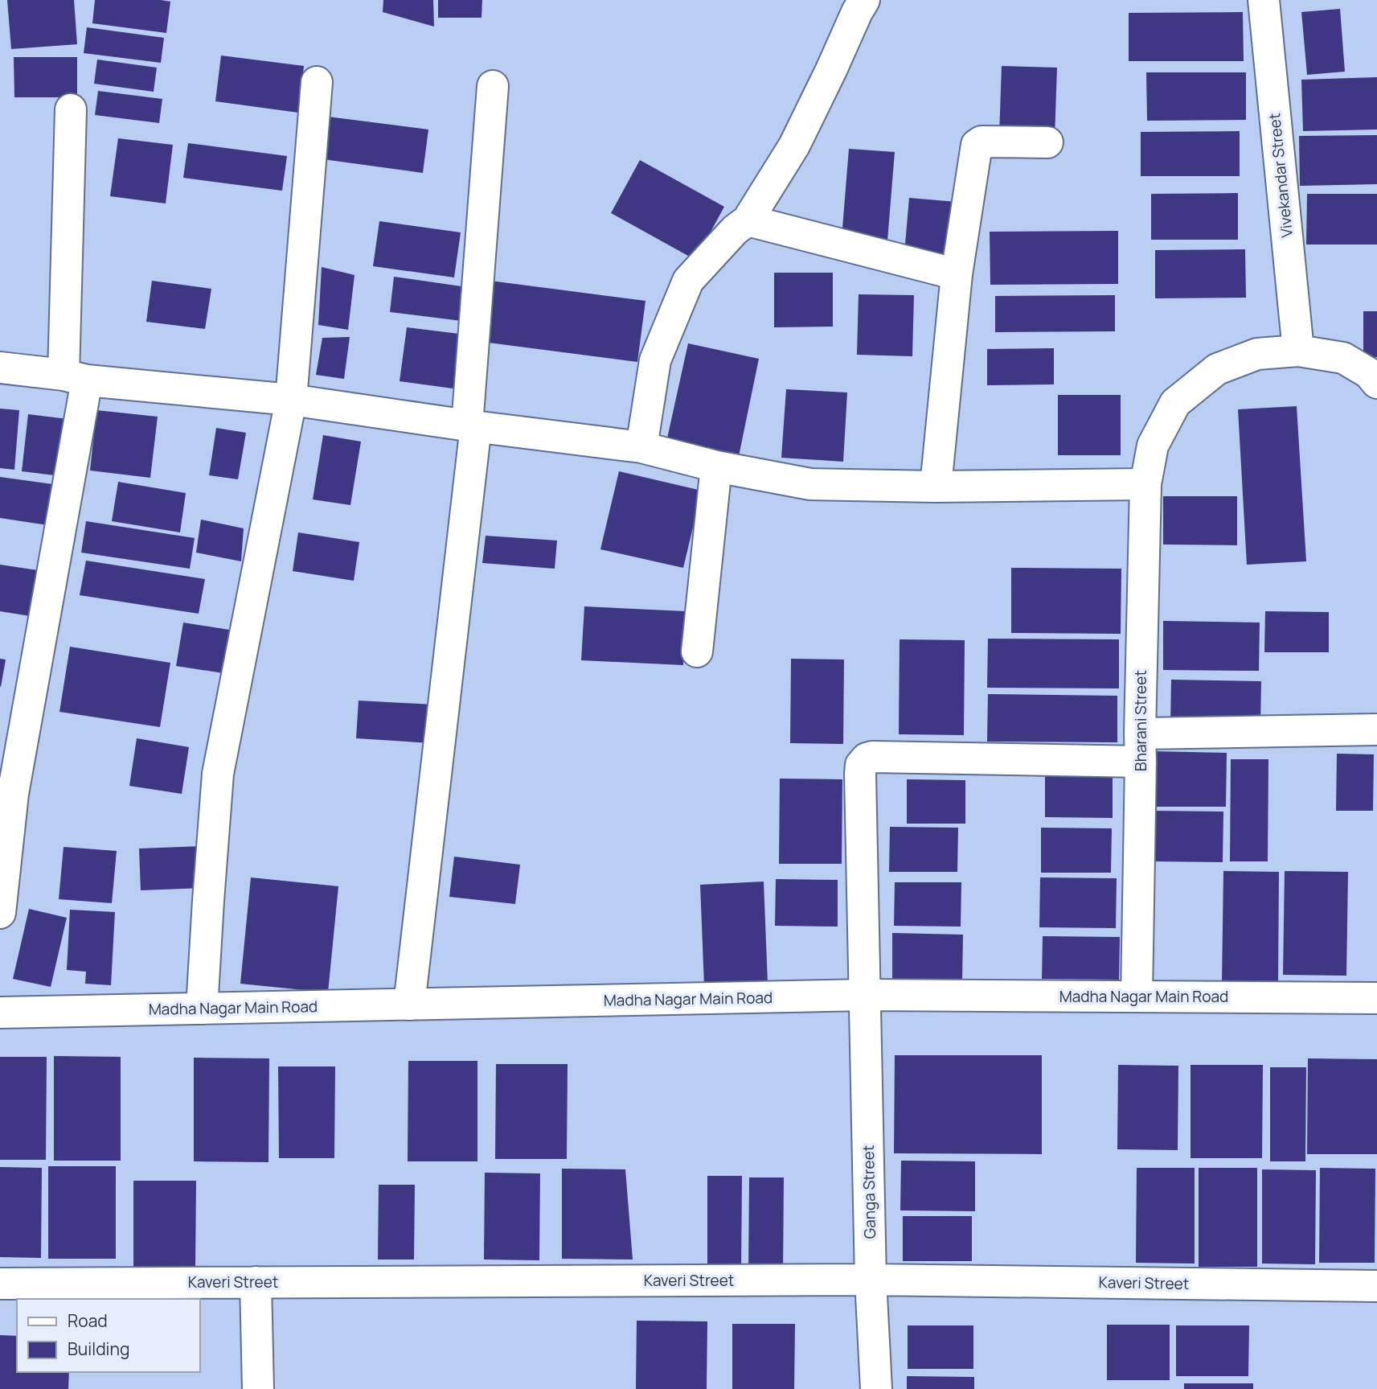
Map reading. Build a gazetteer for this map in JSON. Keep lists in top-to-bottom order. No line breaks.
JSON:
{"streets":{"street":["Vivekandar Street","Bharani Street","Madha Nagar Main Road","Ganga Street","Kaveri Street"]},"crossings":[["Vivekandar Street","Bharani Street"],["Bharani Street","Madha Nagar Main Road"],["Bharani Street","Ganga Street"],["Madha Nagar Main Road","Ganga Street"],["Ganga Street","Kaveri Street"]],"legend":["Road","Building"]}
